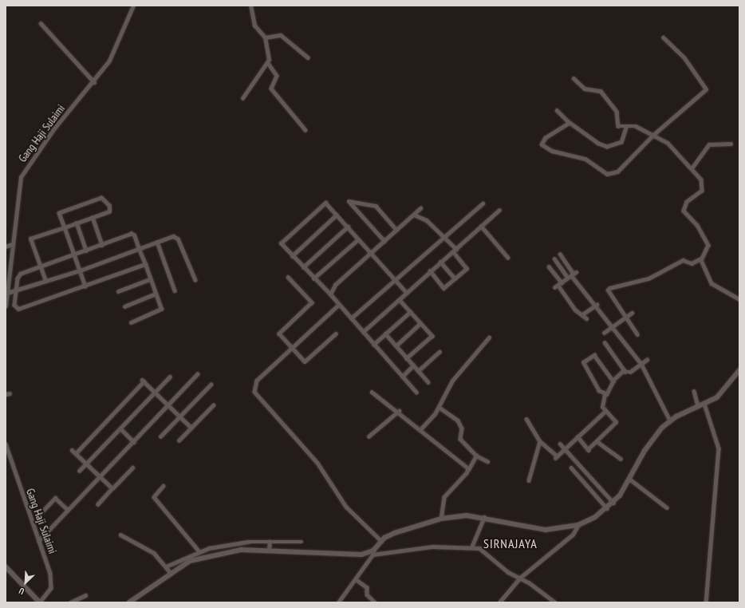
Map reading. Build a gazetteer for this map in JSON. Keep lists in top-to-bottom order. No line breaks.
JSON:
{"streets":{"street":["Gang Haji Sulaimi"]},"districts":["SIRNAJAYA"],"north":"bottom left"}
